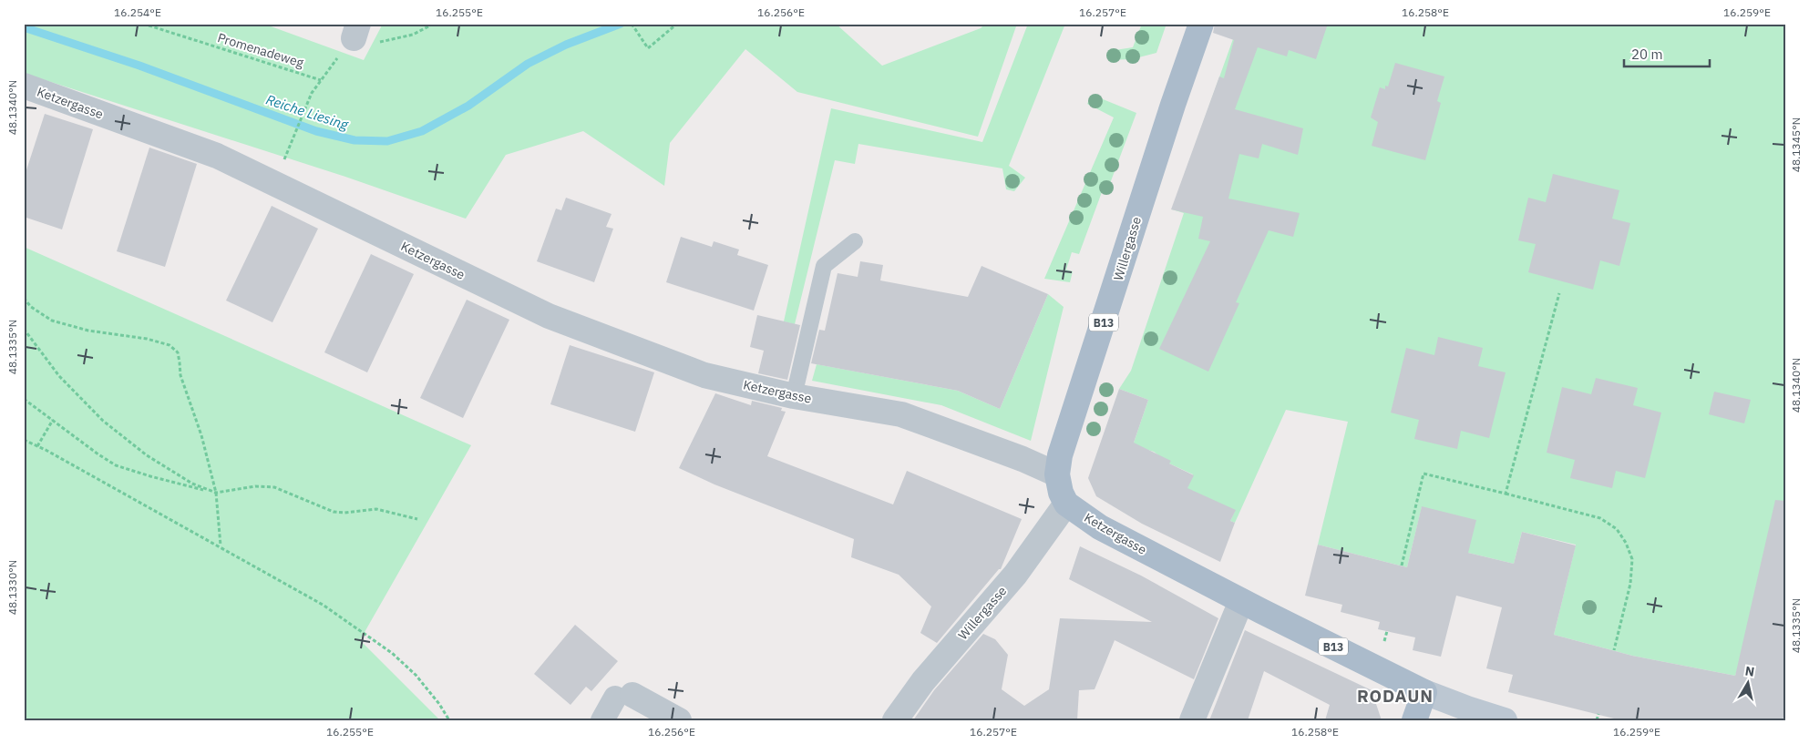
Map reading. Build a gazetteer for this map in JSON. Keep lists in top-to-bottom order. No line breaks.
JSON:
{"streets":{"main road":["Ketzergasse","Willergasse","B13"],"path":["Promenadeweg"]},"crossings":[["Ketzergasse","Willergasse"],["Ketzergasse","B13"],["Willergasse","B13"]],"districts":["RODAUN"],"water":["Reiche Liesing"],"scale_bar":"20 m","north":"top","coordinates":["16.254°E","16.255°E","16.256°E","16.257°E","16.258°E","16.259°E","48.1340°N","48.1345°N","48.1335°N","48.1330°N"]}
